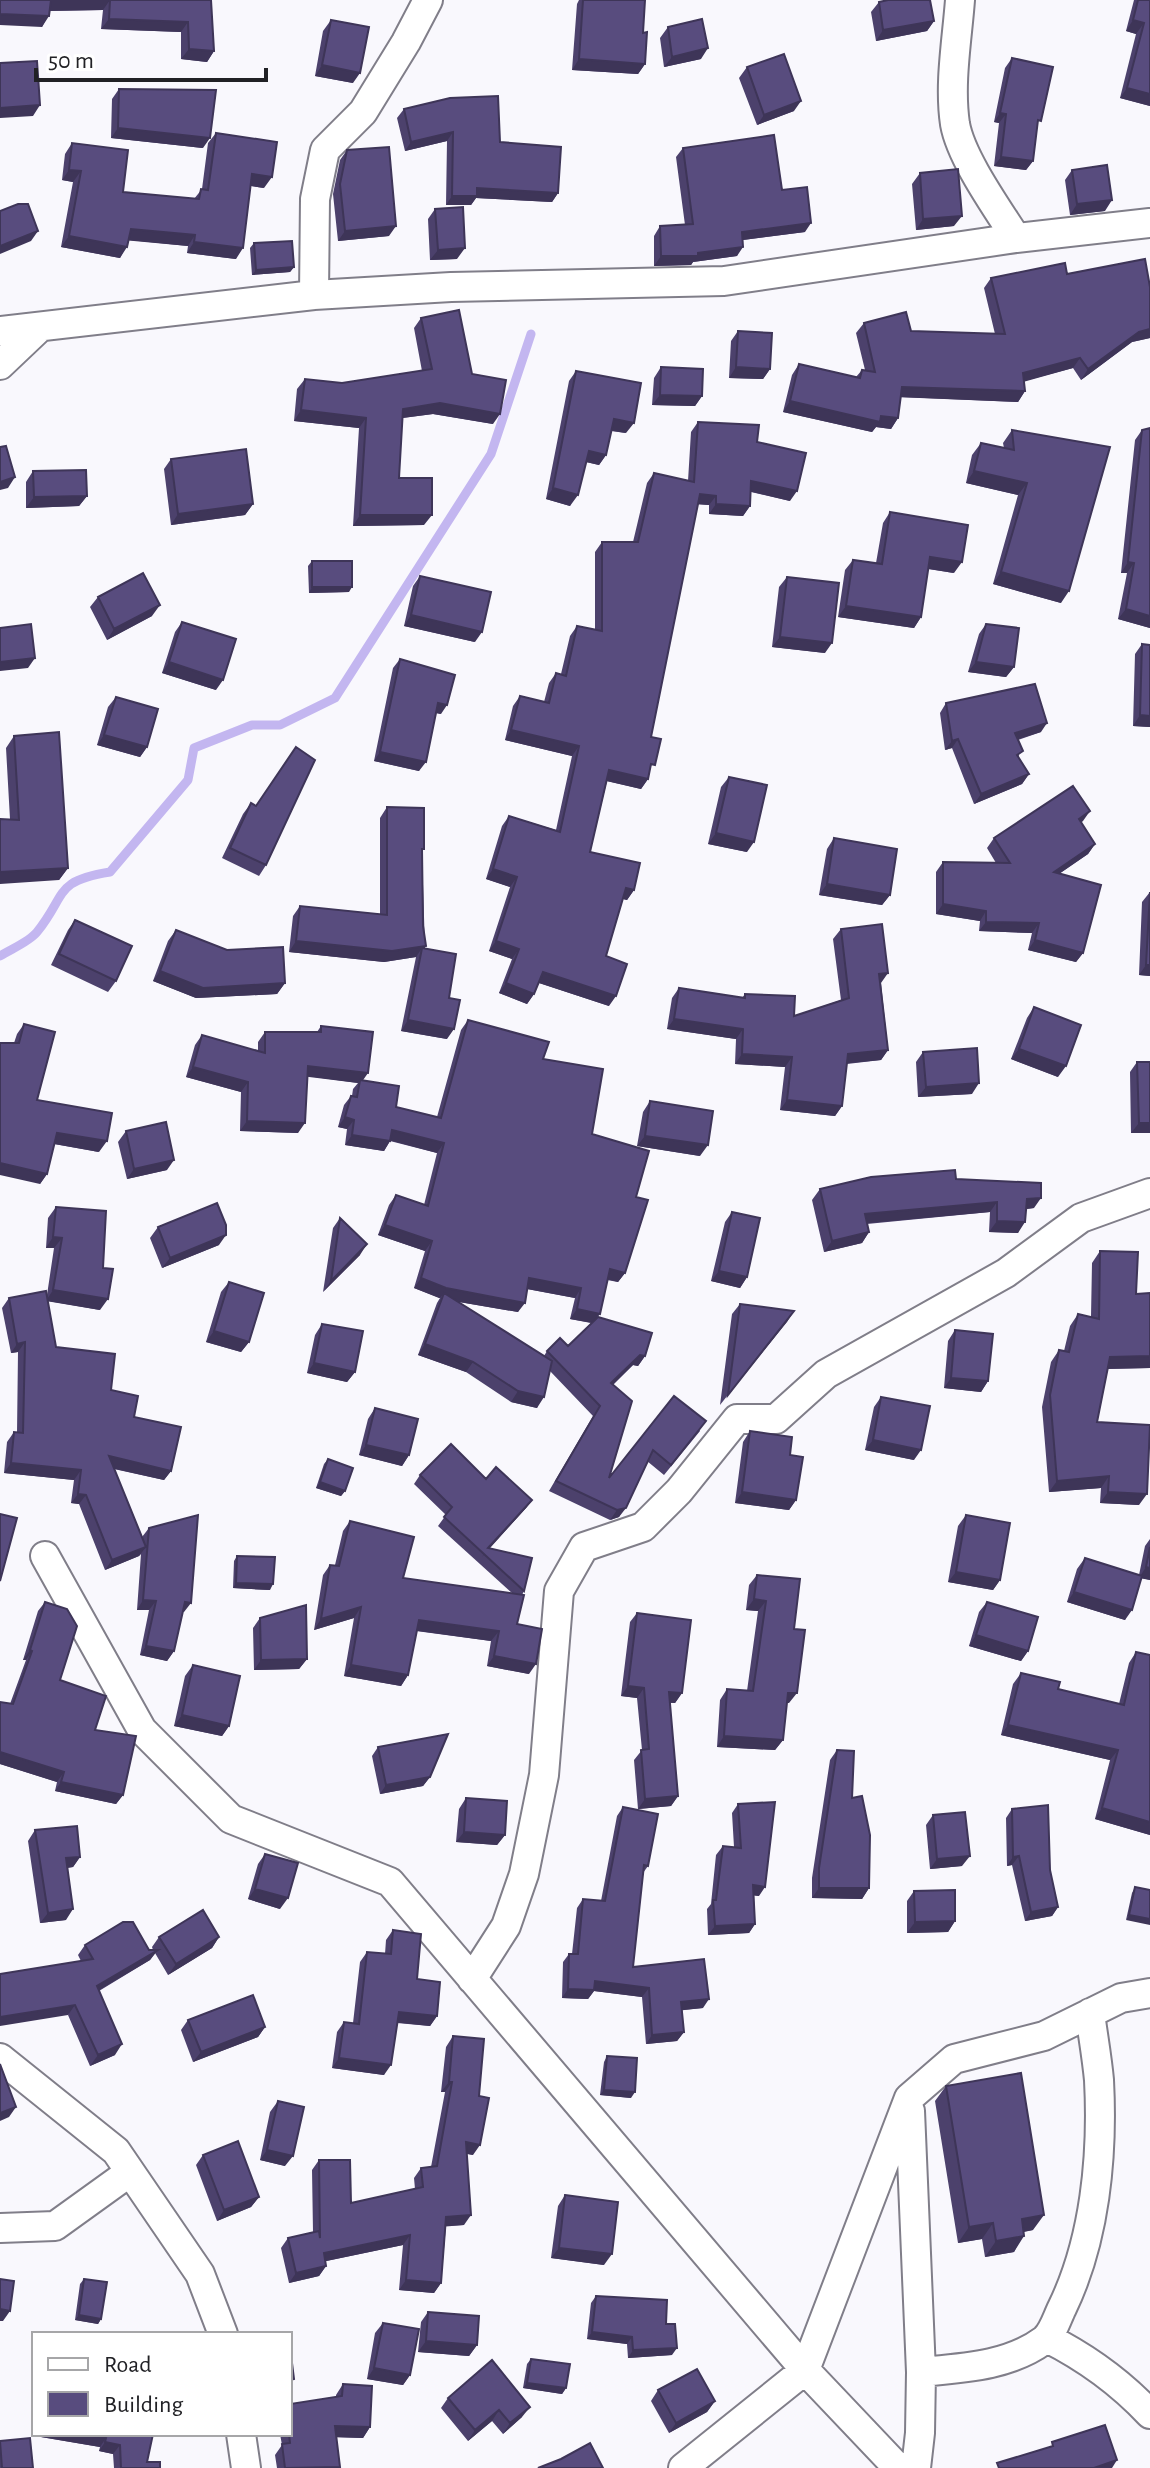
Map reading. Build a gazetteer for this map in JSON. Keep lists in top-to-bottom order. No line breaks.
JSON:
{"legend":["Road","Building"],"scale_bar":"50 m"}
